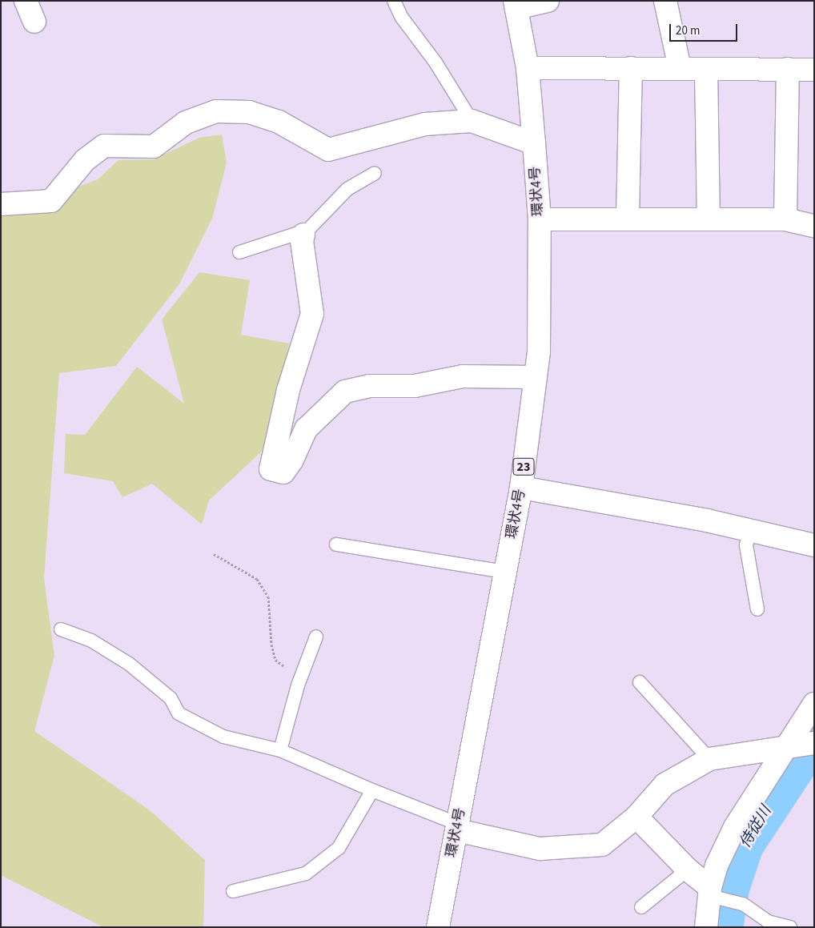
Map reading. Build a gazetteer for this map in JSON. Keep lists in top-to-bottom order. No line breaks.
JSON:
{"streets":{"street":["環状4号","23"]},"water":["侍従川"],"scale_bar":"20 m"}
